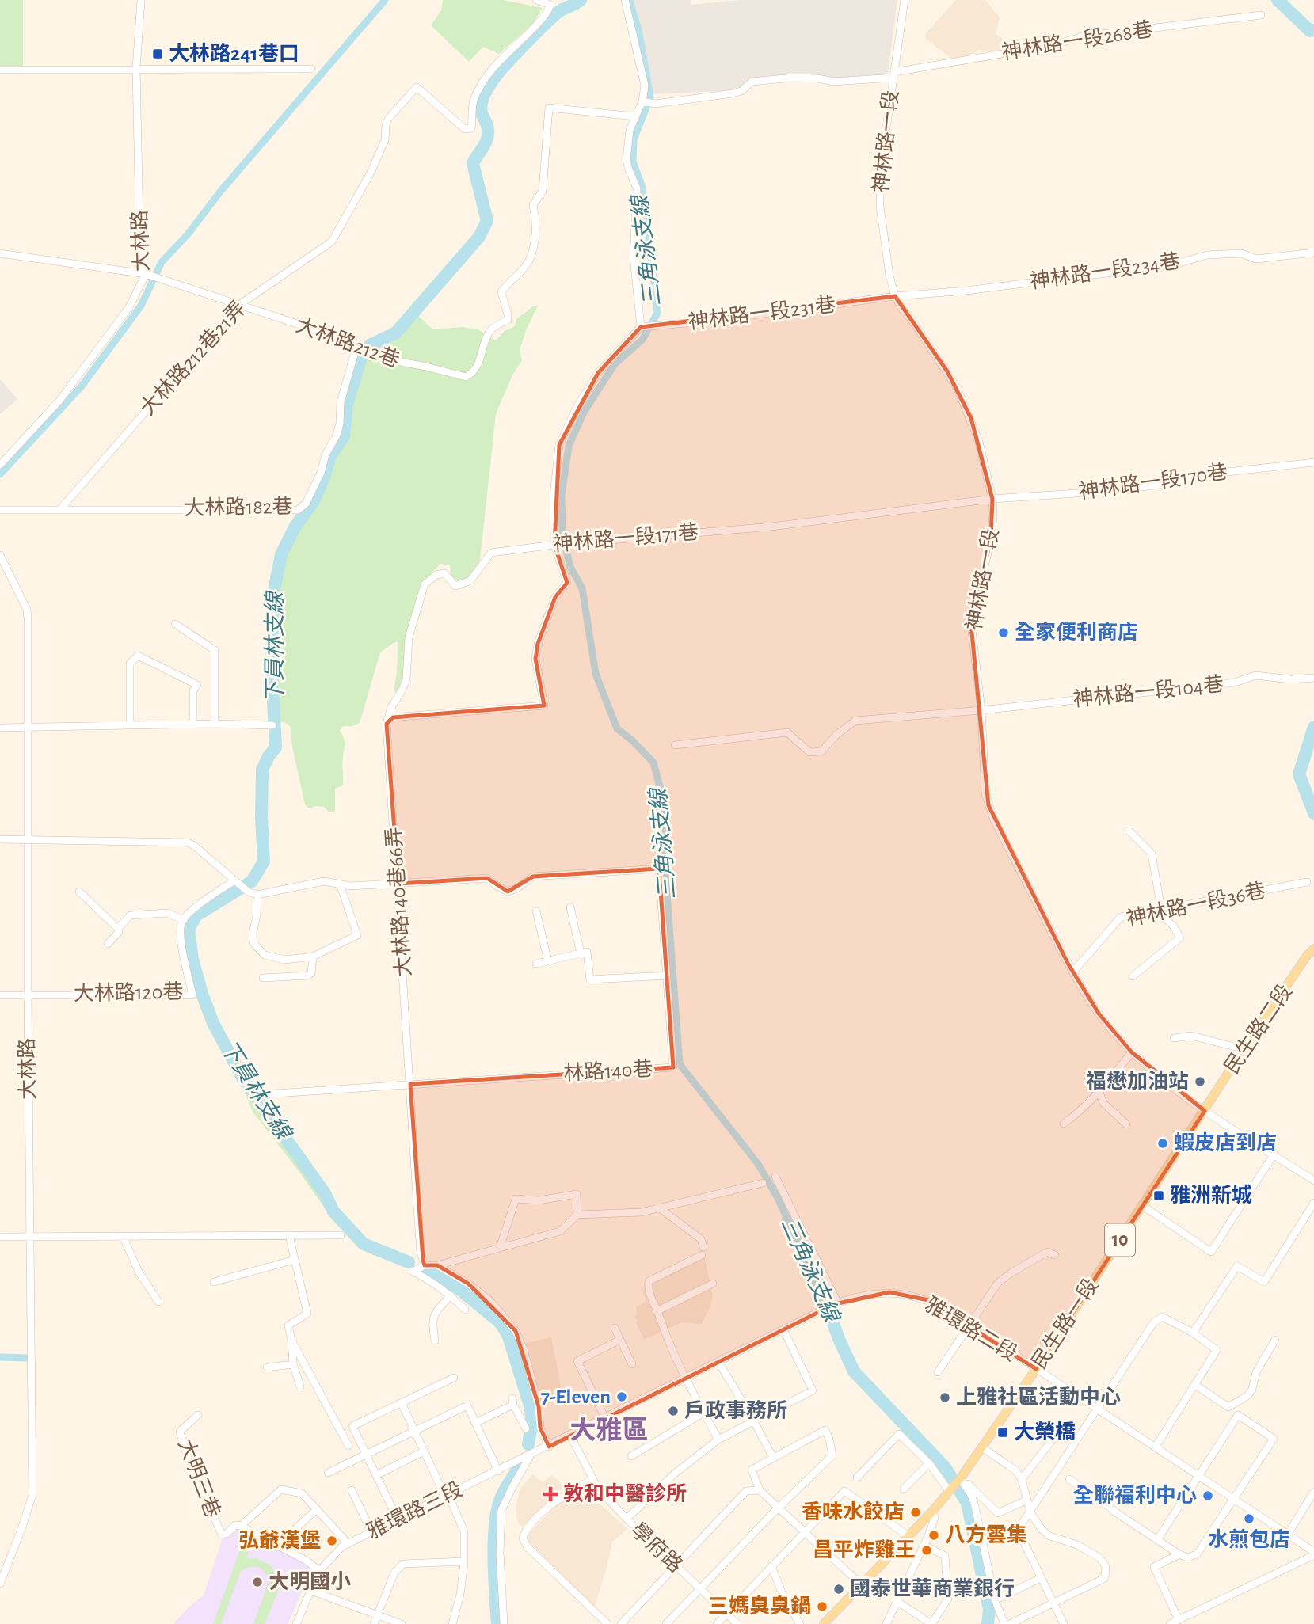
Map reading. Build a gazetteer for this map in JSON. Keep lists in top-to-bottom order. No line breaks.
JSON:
{"streets":{"main road":["民生路二段","10","民生路一段"],"street":["神林路一段268巷","神林路一段","大林路","神林路一段234巷","神林路一段231巷","大林路212巷","大林路212巷21弄","神林路一段170巷","大林路182巷","神林路一段171巷","神林路一段104巷","大林路140巷66弄","神林路一段36巷","大林路120巷","林路140巷","雅環路二段","大明三巷","雅環路三段","學府路"]},"crossings":[["神林路一段268巷","神林路一段"],["神林路一段","神林路一段234巷"],["神林路一段","神林路一段231巷"],["神林路一段","神林路一段170巷"],["神林路一段","神林路一段171巷"],["神林路一段","神林路一段104巷"],["神林路一段","神林路一段36巷"],["神林路一段","民生路二段"],["神林路一段","民生路一段"],["大林路","大林路212巷"],["大林路","大林路120巷"],["神林路一段234巷","神林路一段231巷"],["大林路212巷","大林路212巷21弄"],["大林路212巷","大林路182巷"],["大林路212巷21弄","大林路182巷"],["神林路一段170巷","神林路一段171巷"],["神林路一段171巷","大林路140巷66弄"],["大林路140巷66弄","林路140巷"],["民生路二段","民生路一段"],["10","民生路一段"],["民生路一段","雅環路二段"],["雅環路二段","雅環路三段"],["雅環路二段","學府路"],["大明三巷","雅環路三段"],["雅環路三段","學府路"]],"districts":["大雅區"],"water":["三角泳支線","下員林支線"],"places":{"transit":["大林路241巷口","雅洲新城","大榮橋"],"other":["全家便利商店","福懋加油站","蝦皮店到店","7-Eleven","上雅社區活動中心","戶政事務所","全聯福利中心","香味水餃店","水煎包店","八方雲集","弘爺漢堡","昌平炸雞王","大明國小","國泰世華商業銀行","三媽臭臭鍋"],"health":["敦和中醫診所"]}}
